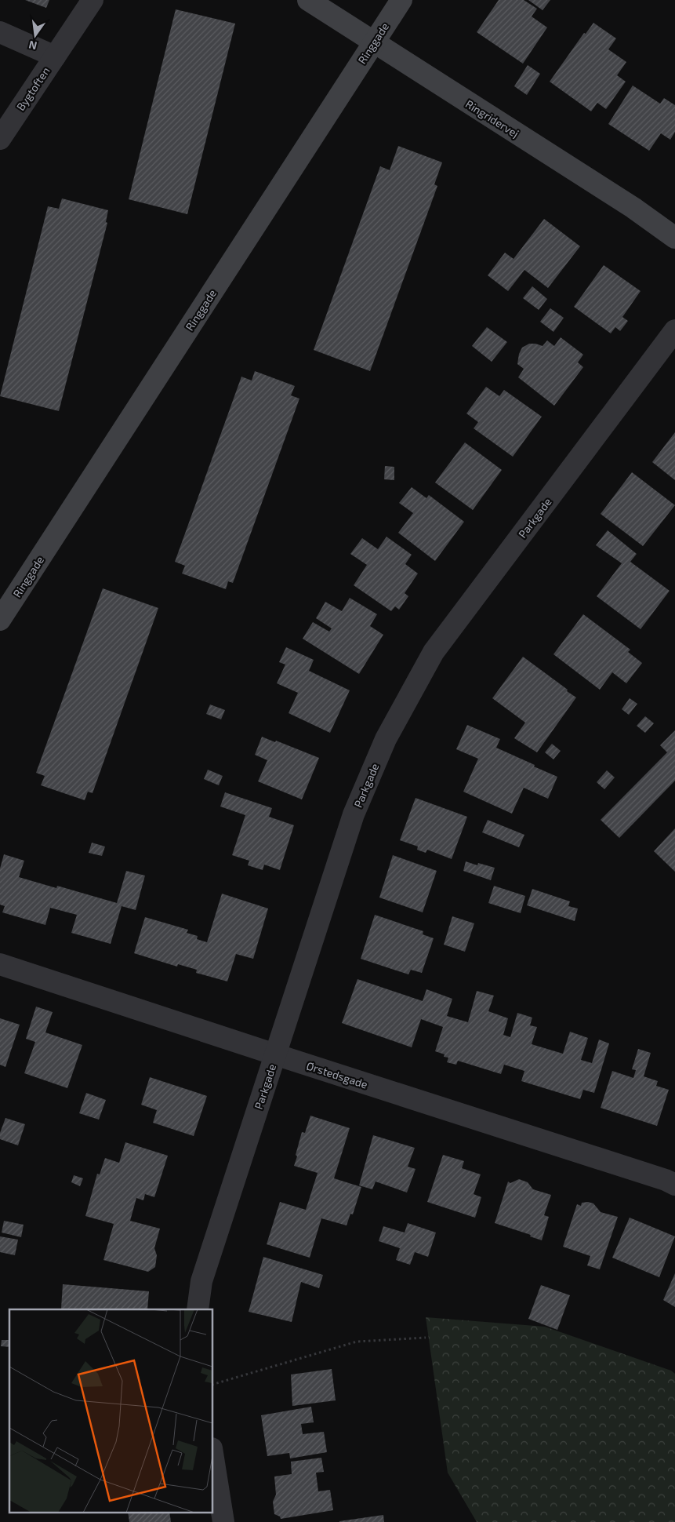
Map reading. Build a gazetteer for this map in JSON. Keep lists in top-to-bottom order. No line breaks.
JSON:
{"streets":{"street":["Ringgade","Bygtoften","Ringridervej","Parkgade","Ørstedsgade"]},"crossings":[["Ringgade","Ringridervej"],["Parkgade","Ørstedsgade"]],"north":"bottom"}
